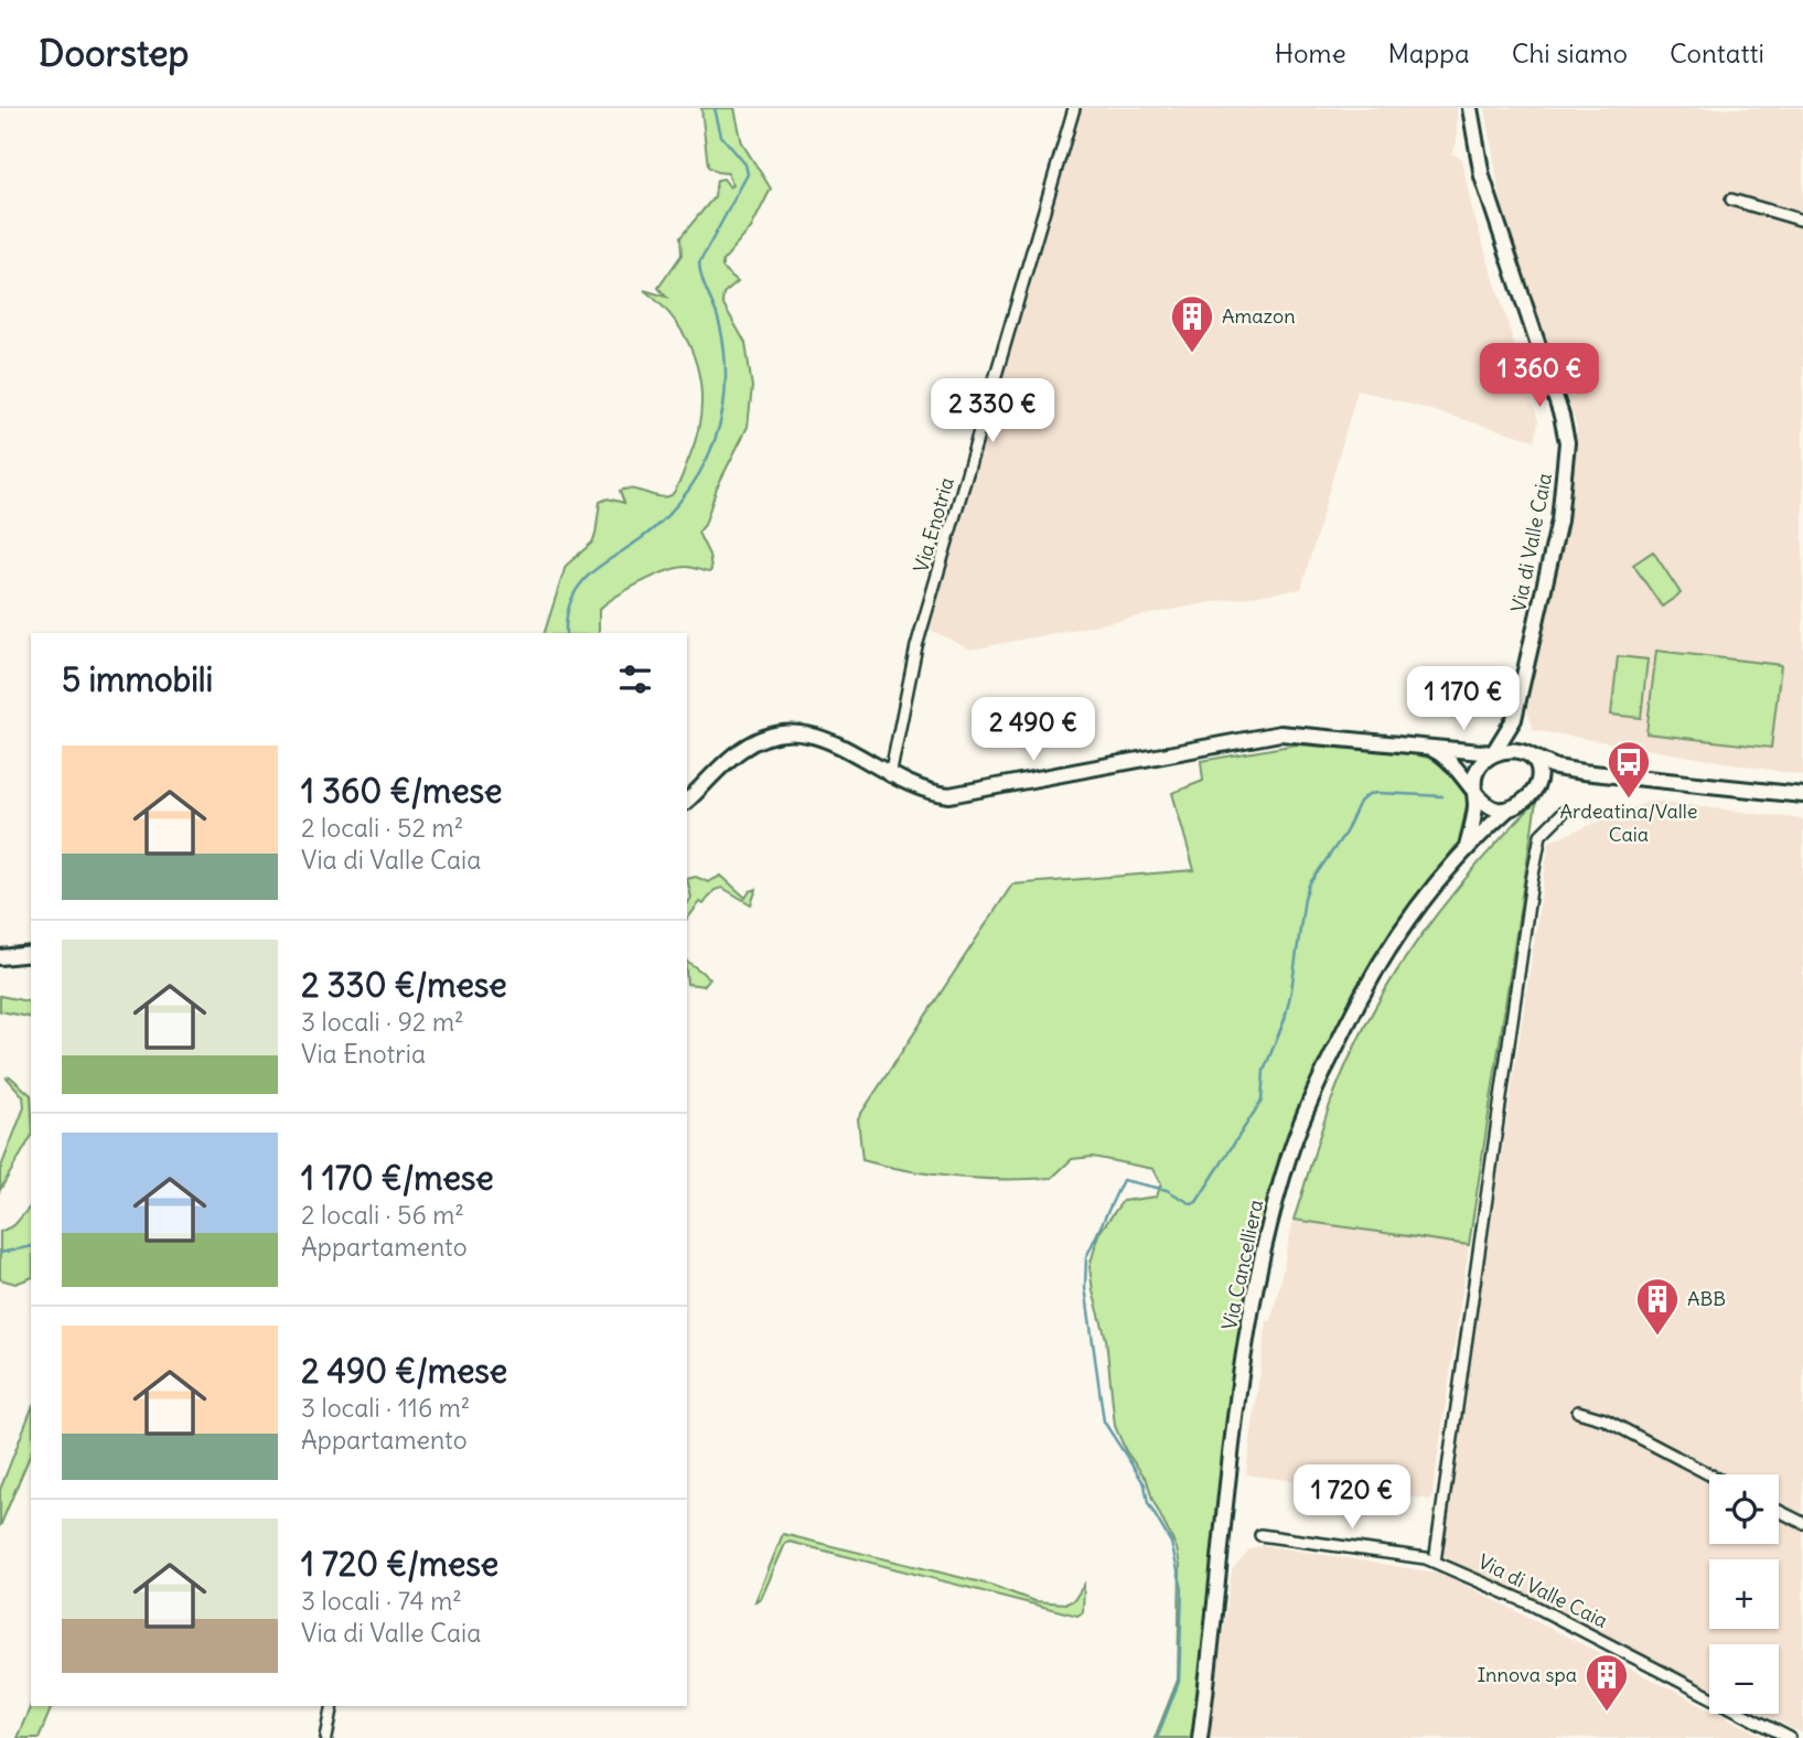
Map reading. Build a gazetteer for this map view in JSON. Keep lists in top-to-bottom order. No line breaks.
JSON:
{"streets":{"street":["Via Enotria","Via di Valle Caia","Via Cancelliera"]},"crossings":[["Via di Valle Caia","Via Cancelliera"]],"places":{"building":["Amazon","ABB","Innova spa"],"bus stop":["Ardeatina/Valle Caia"]},"page":{"header":"Doorstep","nav":["Home","Mappa","Chi siamo","Contatti"],"price":["1 360 €","2 330 €","1 170 €","2 490 €","1 720 €"],"heading":"5 immobili","list":[{"name":"1 360 €/mese","note":"2 locali · 52 m² · Via di Valle Caia"},{"name":"2 330 €/mese","note":"3 locali · 92 m² · Via Enotria"},{"name":"1 170 €/mese","note":"2 locali · 56 m² · Appartamento"},{"name":"2 490 €/mese","note":"3 locali · 116 m² · Appartamento"},{"name":"1 720 €/mese","note":"3 locali · 74 m² · Via di Valle Caia"}],"map_buttons":["+","−"]}}
